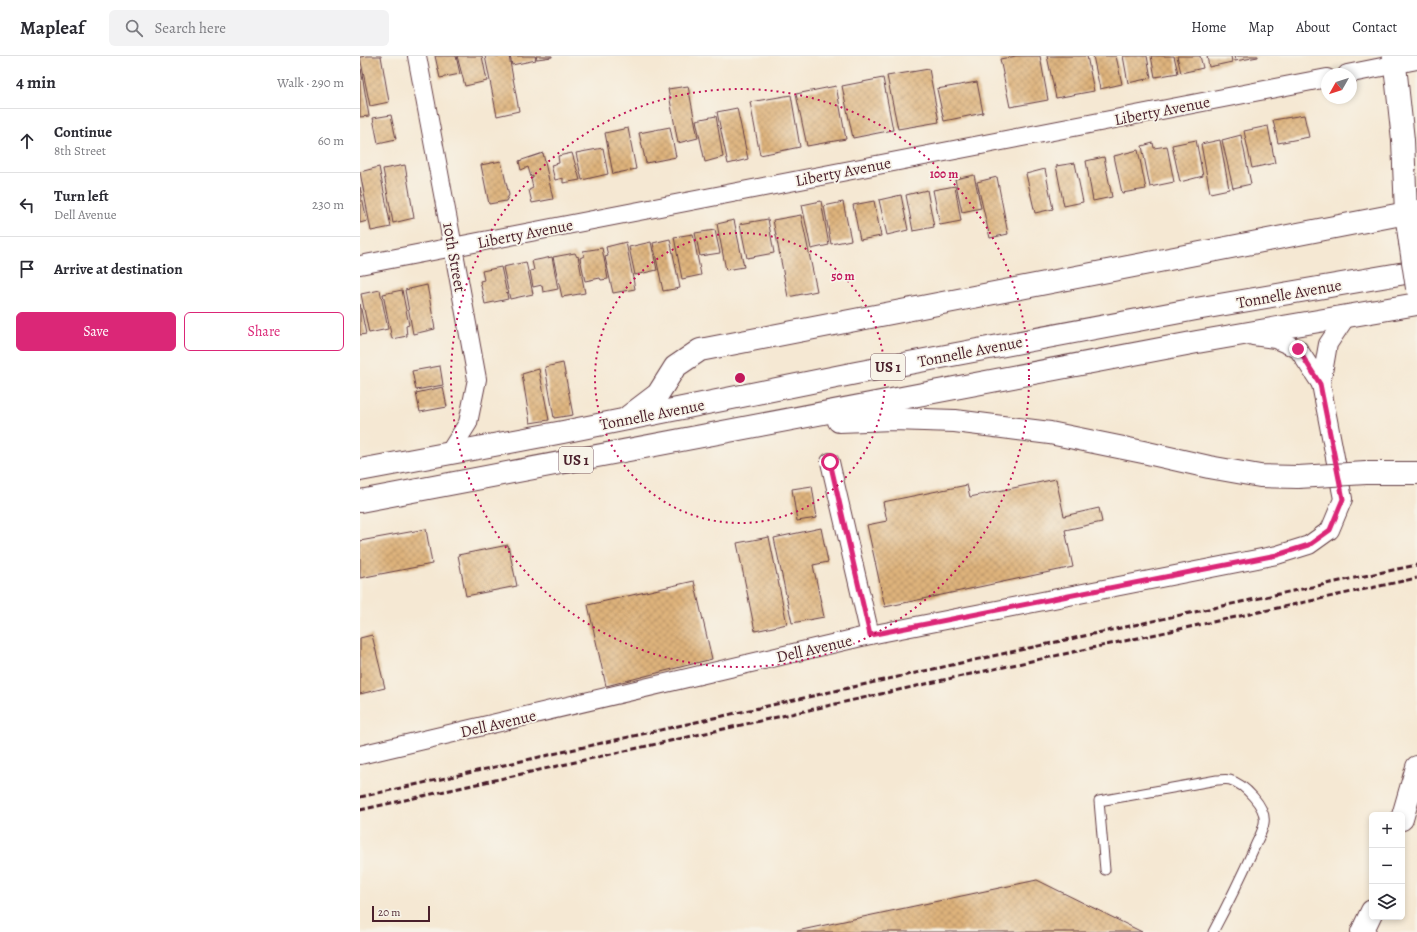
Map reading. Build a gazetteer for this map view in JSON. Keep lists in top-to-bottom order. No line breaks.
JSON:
{"streets":{"main road":["Tonnelle Avenue","US 1"],"street":["Liberty Avenue","10th Street","Dell Avenue"]},"crossings":[["Liberty Avenue","10th Street"],["10th Street","Tonnelle Avenue"],["Tonnelle Avenue","Dell Avenue"]],"scale_bar":"20 m","north":"bottom left","page":{"header":"Mapleaf","search":"Search here","nav":["Home","Map","About","Contact"],"heading":["4 min","Walk · 290 m"],"list":[["Continue","8th Street","60 m"],["Turn left","Dell Avenue","230 m"],"Arrive at destination"],"buttons":["Save","Share"],"map_buttons":["+","−"],"scale":"20 m"},"rings":["100 m","50 m"]}
